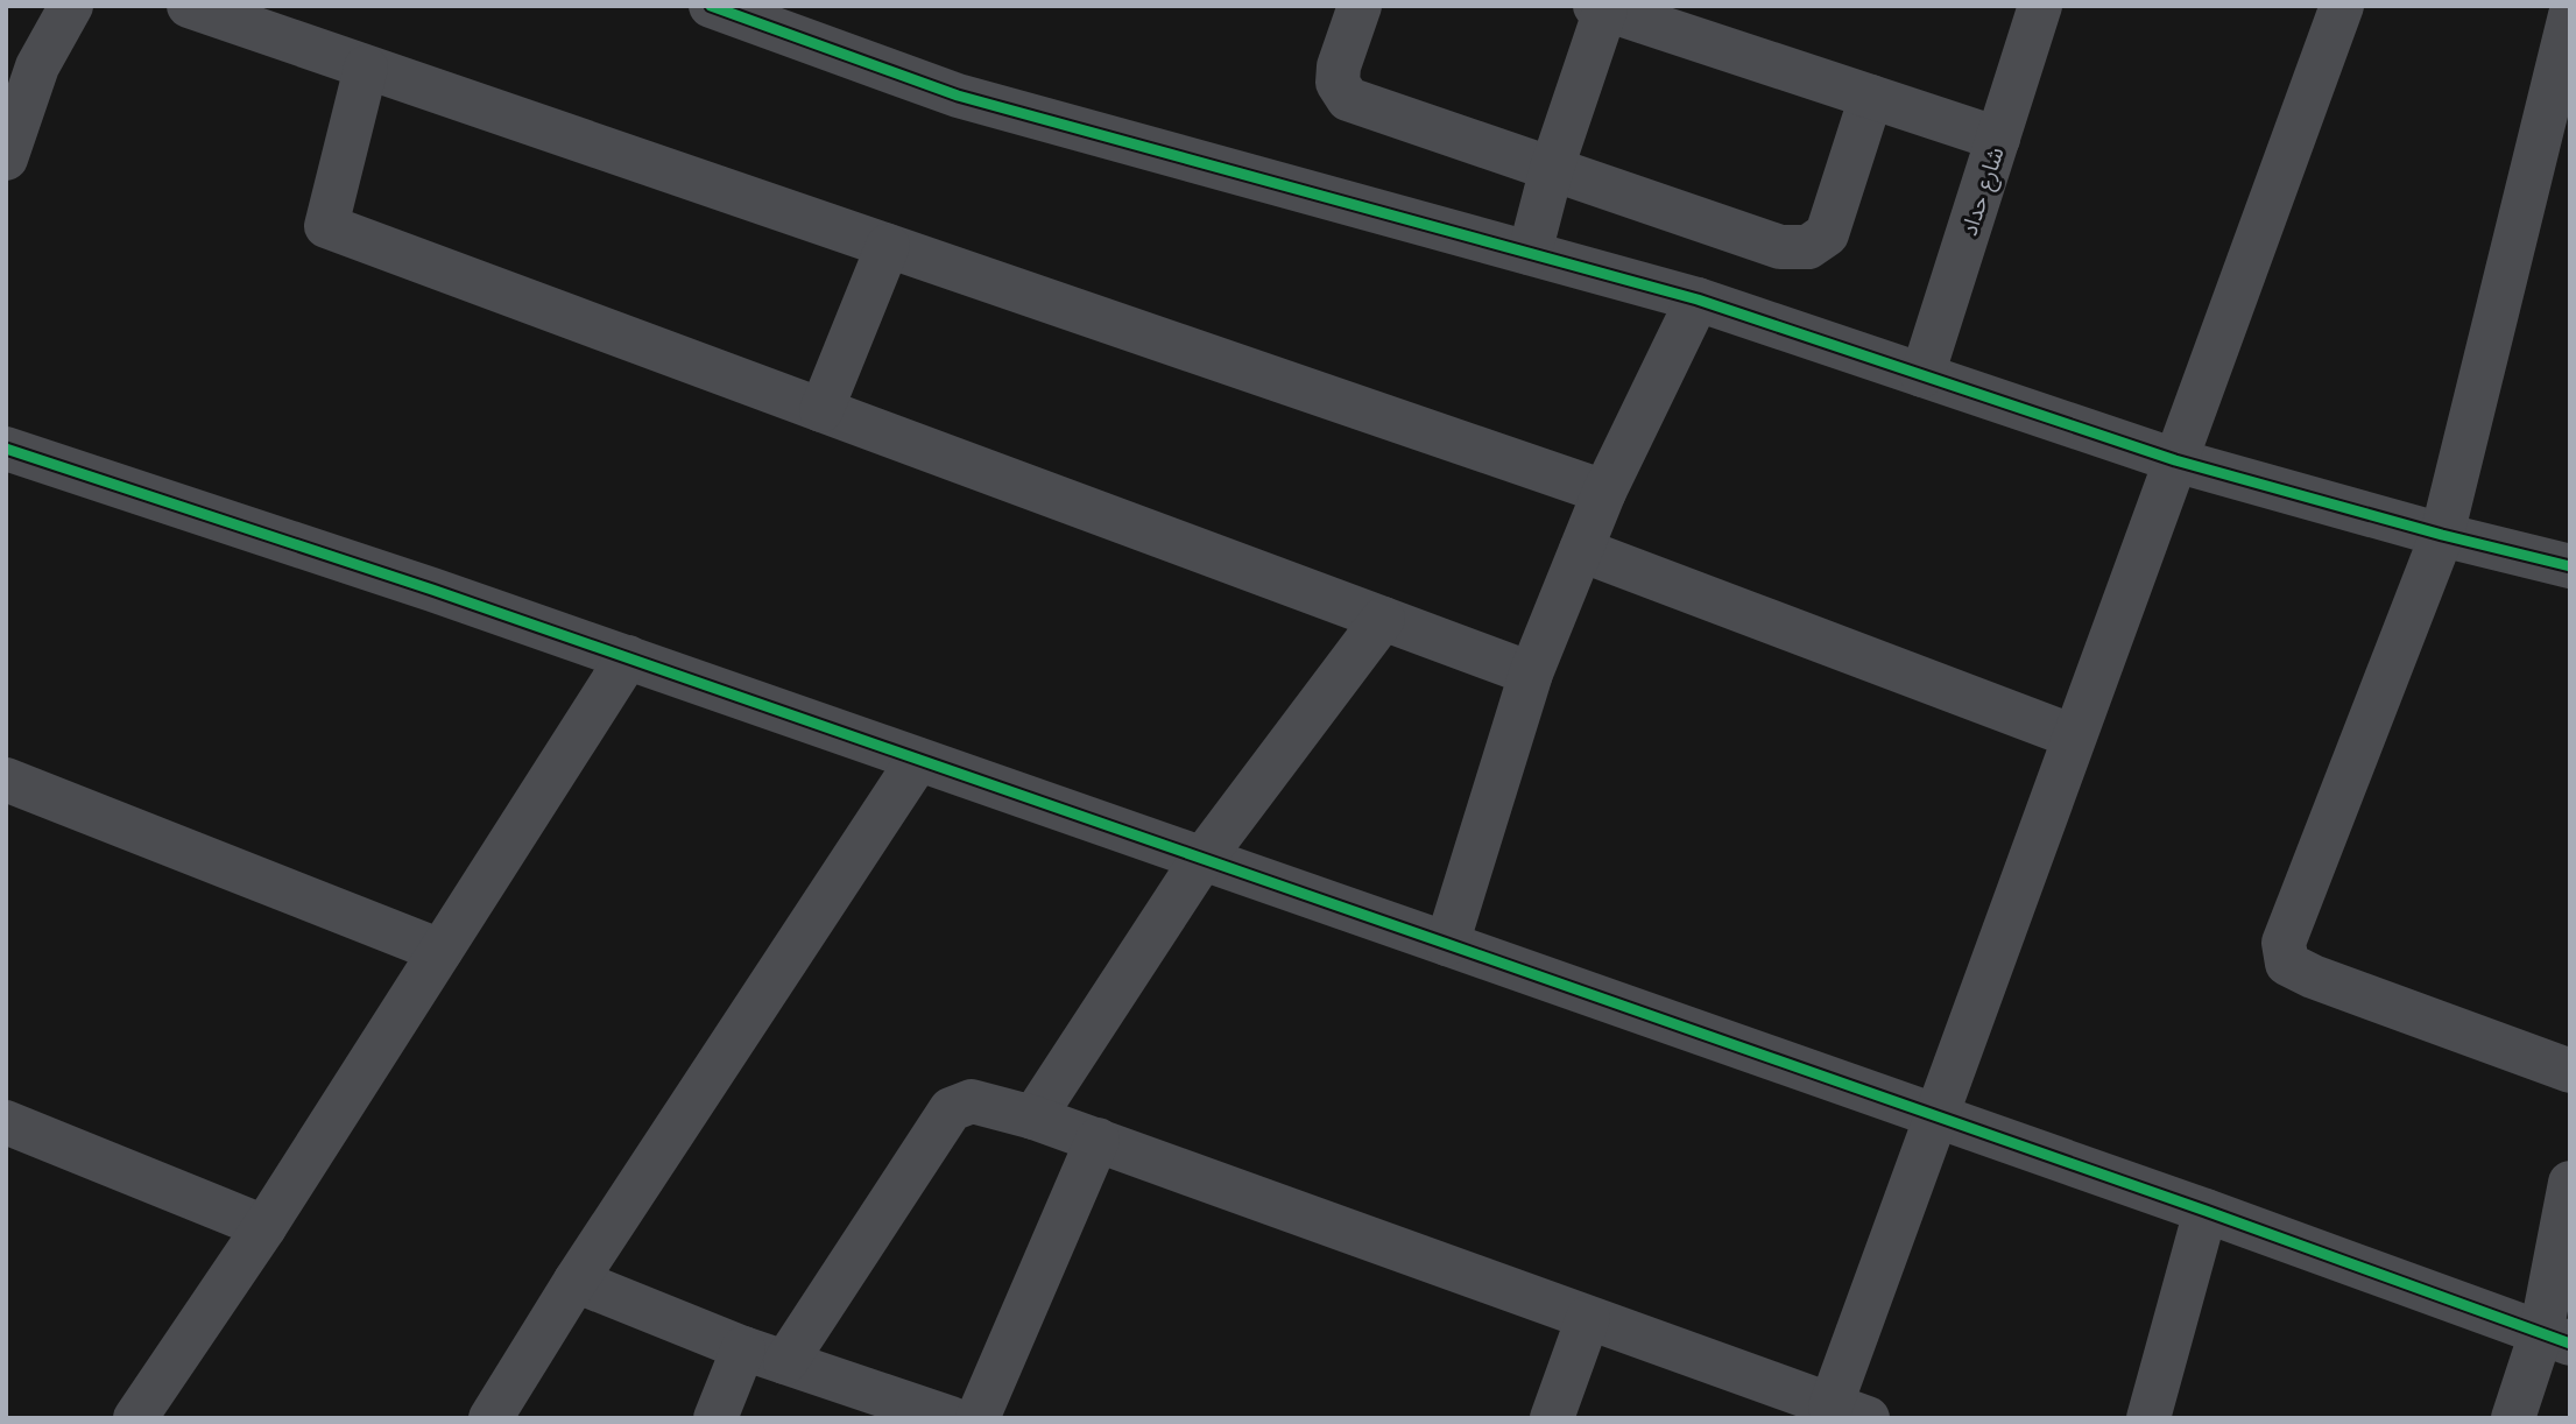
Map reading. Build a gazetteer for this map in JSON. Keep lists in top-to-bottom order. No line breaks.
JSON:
{"streets":{"street":["شارع حداد"]}}
